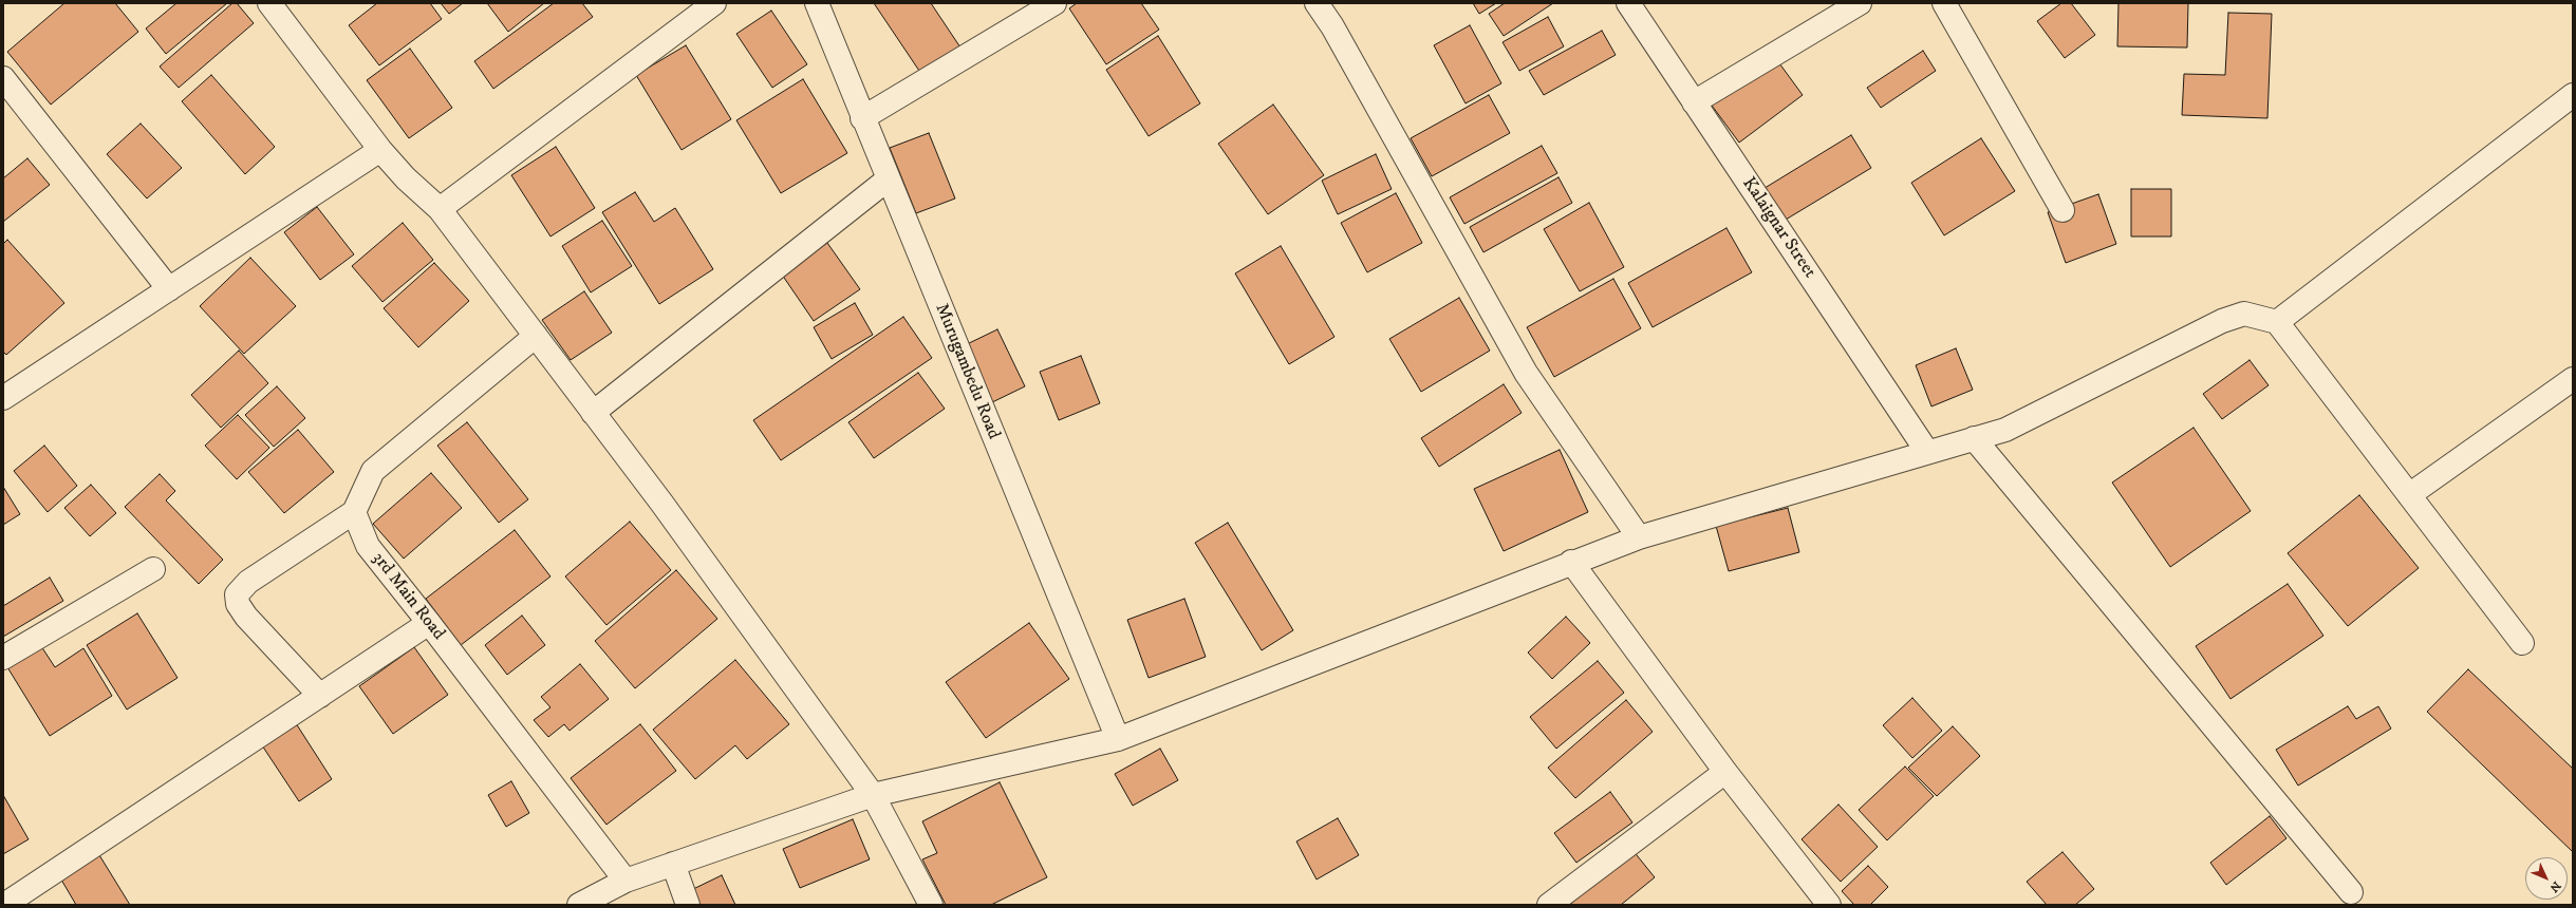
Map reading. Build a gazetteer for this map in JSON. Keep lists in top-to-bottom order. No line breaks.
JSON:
{"streets":{"street":["Kalaignar Street","Murugambedu Road","3rd Main Road"]},"north":"bottom right"}
